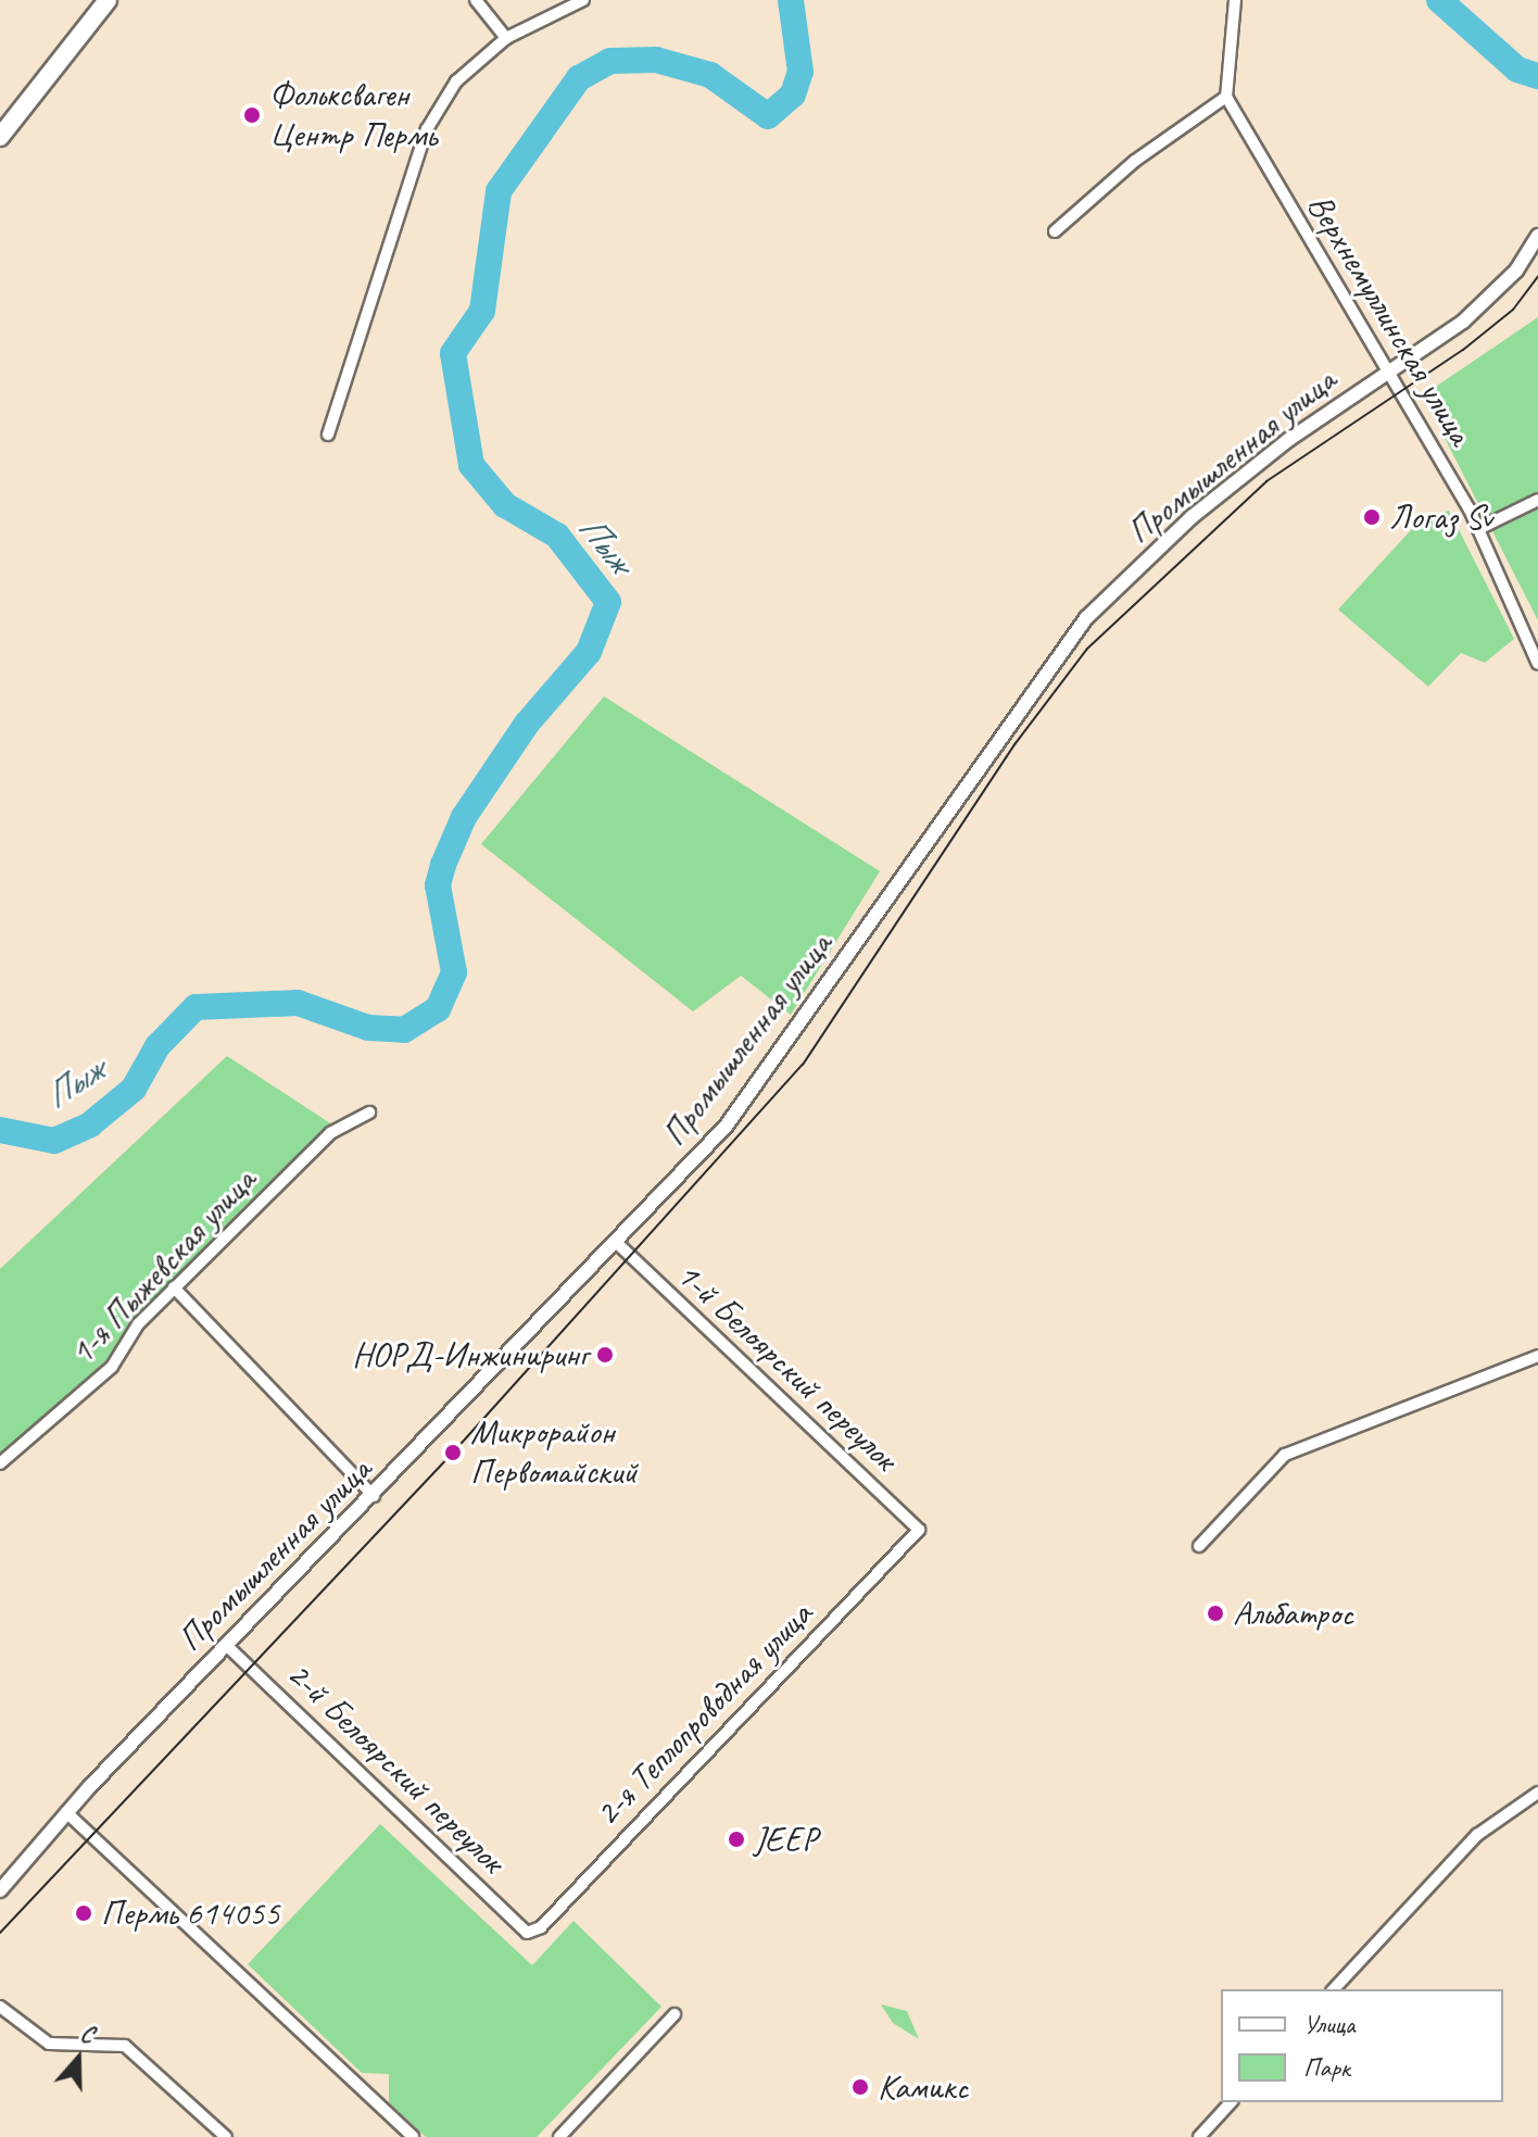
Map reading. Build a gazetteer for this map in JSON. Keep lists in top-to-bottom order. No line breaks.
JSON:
{"streets":{"street":["Верхнемуллинская улица","Промышленная улица","1-я Пыжевская улица","1-й Белоярский переулок","2-я Теплопроводная улица","2-й Белоярский переулок"]},"crossings":[["Верхнемуллинская улица","Промышленная улица"],["Промышленная улица","1-й Белоярский переулок"],["Промышленная улица","2-й Белоярский переулок"],["1-й Белоярский переулок","2-я Теплопроводная улица"],["2-я Теплопроводная улица","2-й Белоярский переулок"]],"water":["Пыж"],"places":["Фольксваген Центр Пермь","Логаз Sv","НОРД-Инжиниринг","Микрорайон Первомайский","Альбатрос","JEEP","Пермь 614055","Камикс"],"legend":["Улица","Парк"],"north":"top"}
